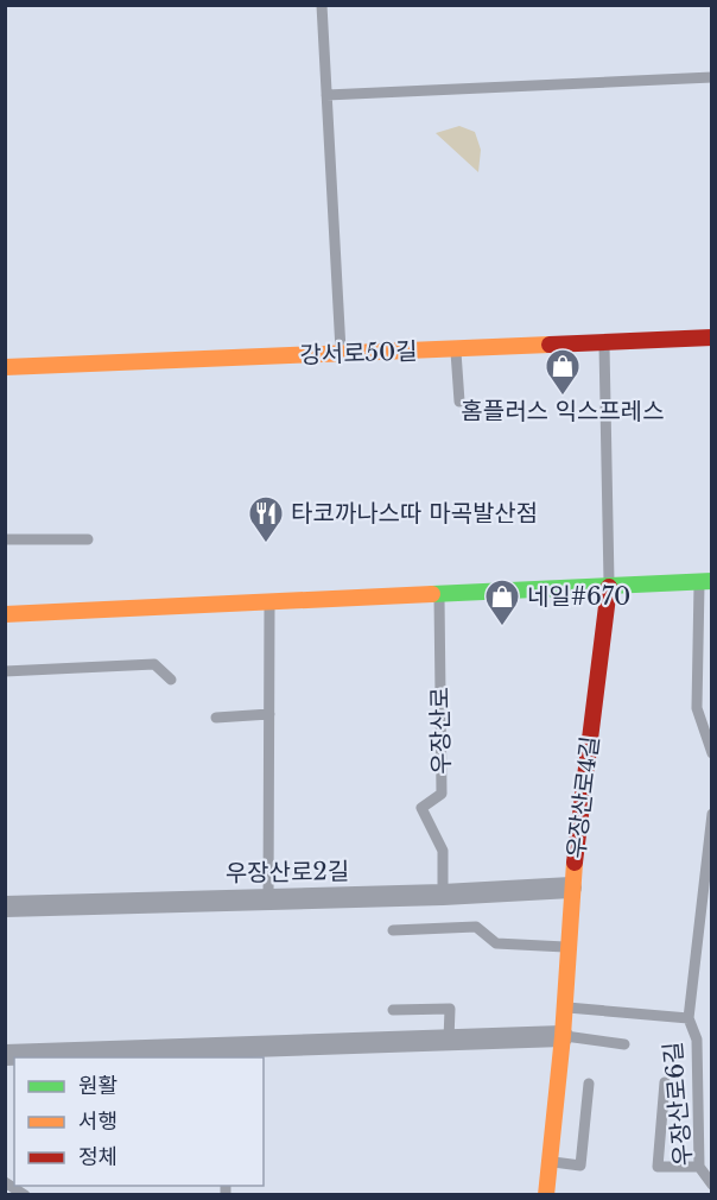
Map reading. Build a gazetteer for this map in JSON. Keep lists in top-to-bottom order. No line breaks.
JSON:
{"streets":{"street":["강서로50길","우장산로4길","우장산로2길"],"lane":["우장산로","우장산로6길"]},"crossings":[["우장산로","우장산로2길"],["우장산로4길","우장산로2길"]],"places":{"shop":["홈플러스 익스프레스","네일#670"],"restaurant":["타코까나스따 마곡발산점"]},"legend":["원활","서행","정체"]}
